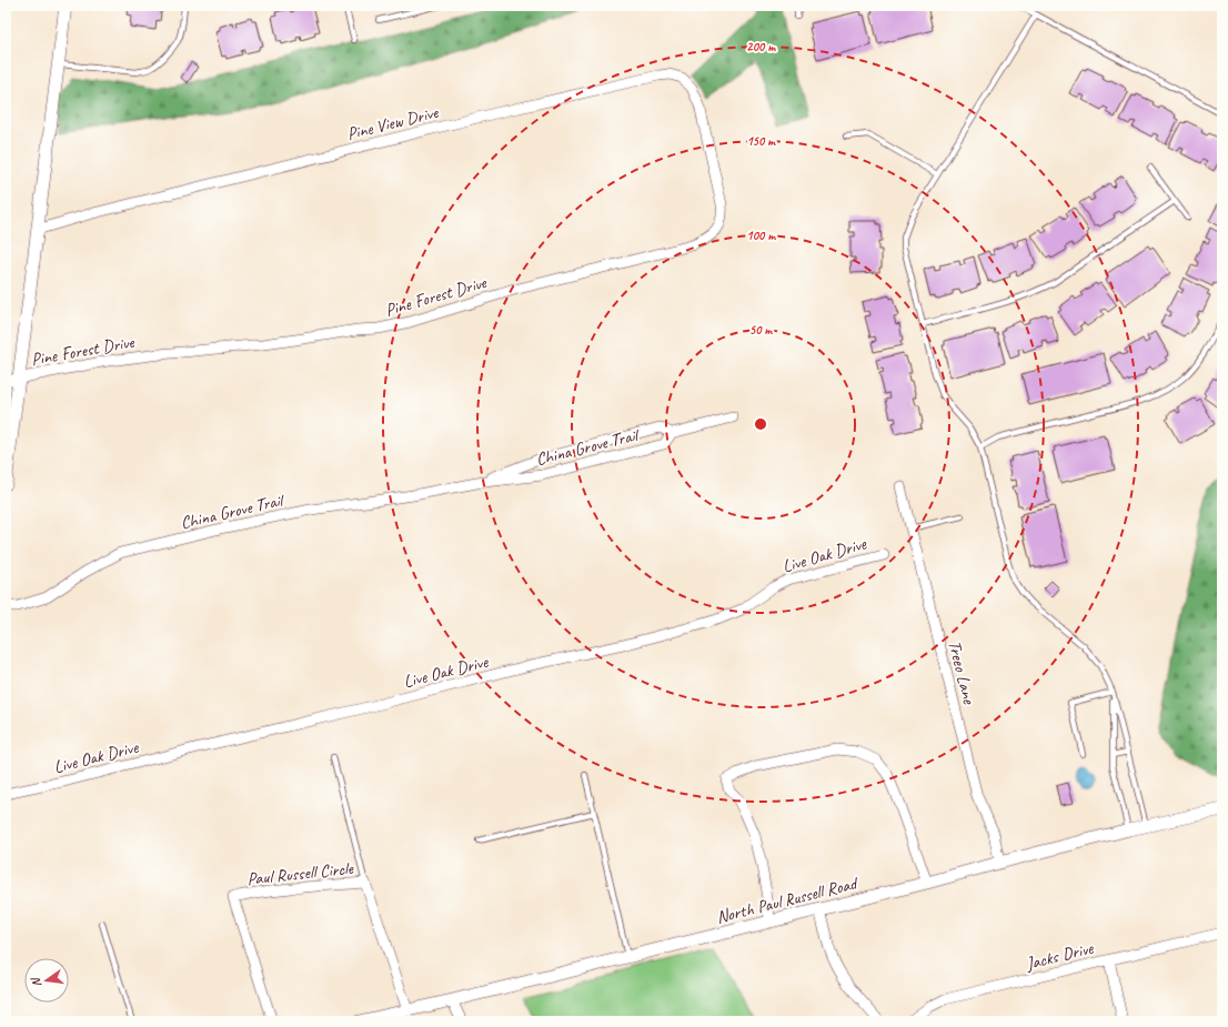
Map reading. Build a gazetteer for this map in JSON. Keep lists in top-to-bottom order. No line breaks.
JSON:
{"streets":{"street":["Pine View Drive","Pine Forest Drive","China Grove Trail","Live Oak Drive","Treeo Lane","Paul Russell Circle","North Paul Russell Road","Jacks Drive"]},"crossings":[["Pine View Drive","Pine Forest Drive"],["Treeo Lane","North Paul Russell Road"],["Paul Russell Circle","North Paul Russell Road"]],"north":"left","rings":["200 m","150 m","100 m","50 m"]}
